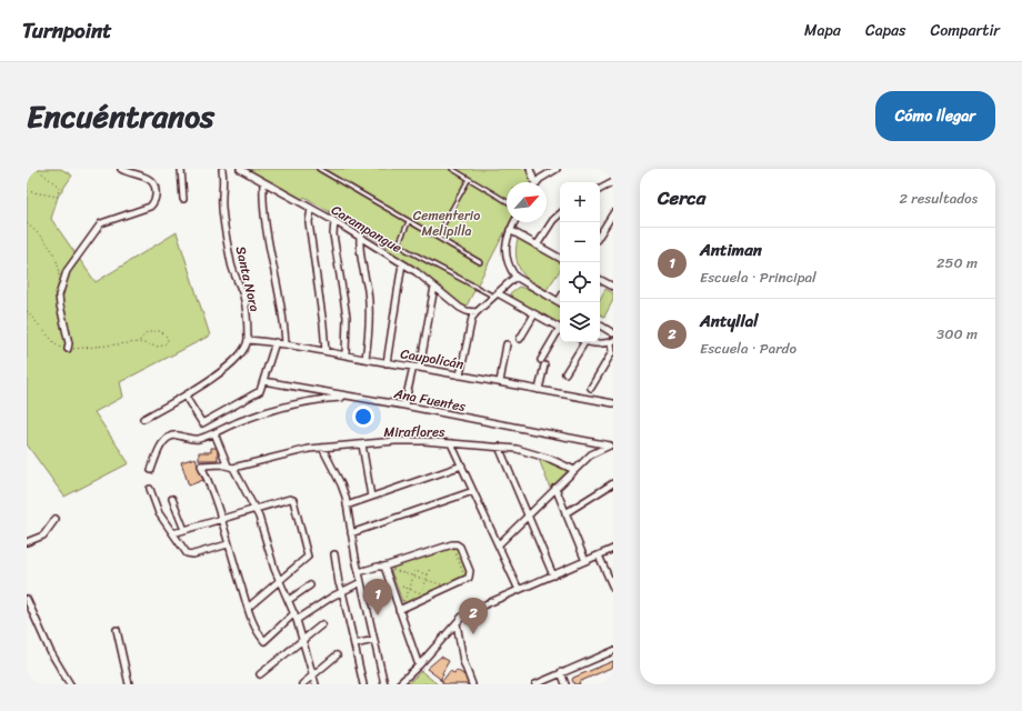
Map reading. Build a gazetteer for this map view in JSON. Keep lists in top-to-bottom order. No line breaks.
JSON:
{"streets":{"street":["Carampangue","Santa Nora","Caupolicán","Ana Fuentes","Miraflores"]},"crossings":[["Santa Nora","Caupolicán"]],"parks":["Cementerio Melipilla"],"north":"top right","page":{"header":"Turnpoint","nav":["Mapa","Capas","Compartir"],"title":"Encuéntranos","buttons":"Cómo llegar","heading":["Cerca","2 resultados"],"map_buttons":["+","−"],"list":[{"mark":"1","name":"Antiman","note":"Escuela · Principal","value":"250 m"},{"mark":"2","name":"Antyllal","note":"Escuela · Pardo","value":"300 m"}],"pins":["1","2"]}}
